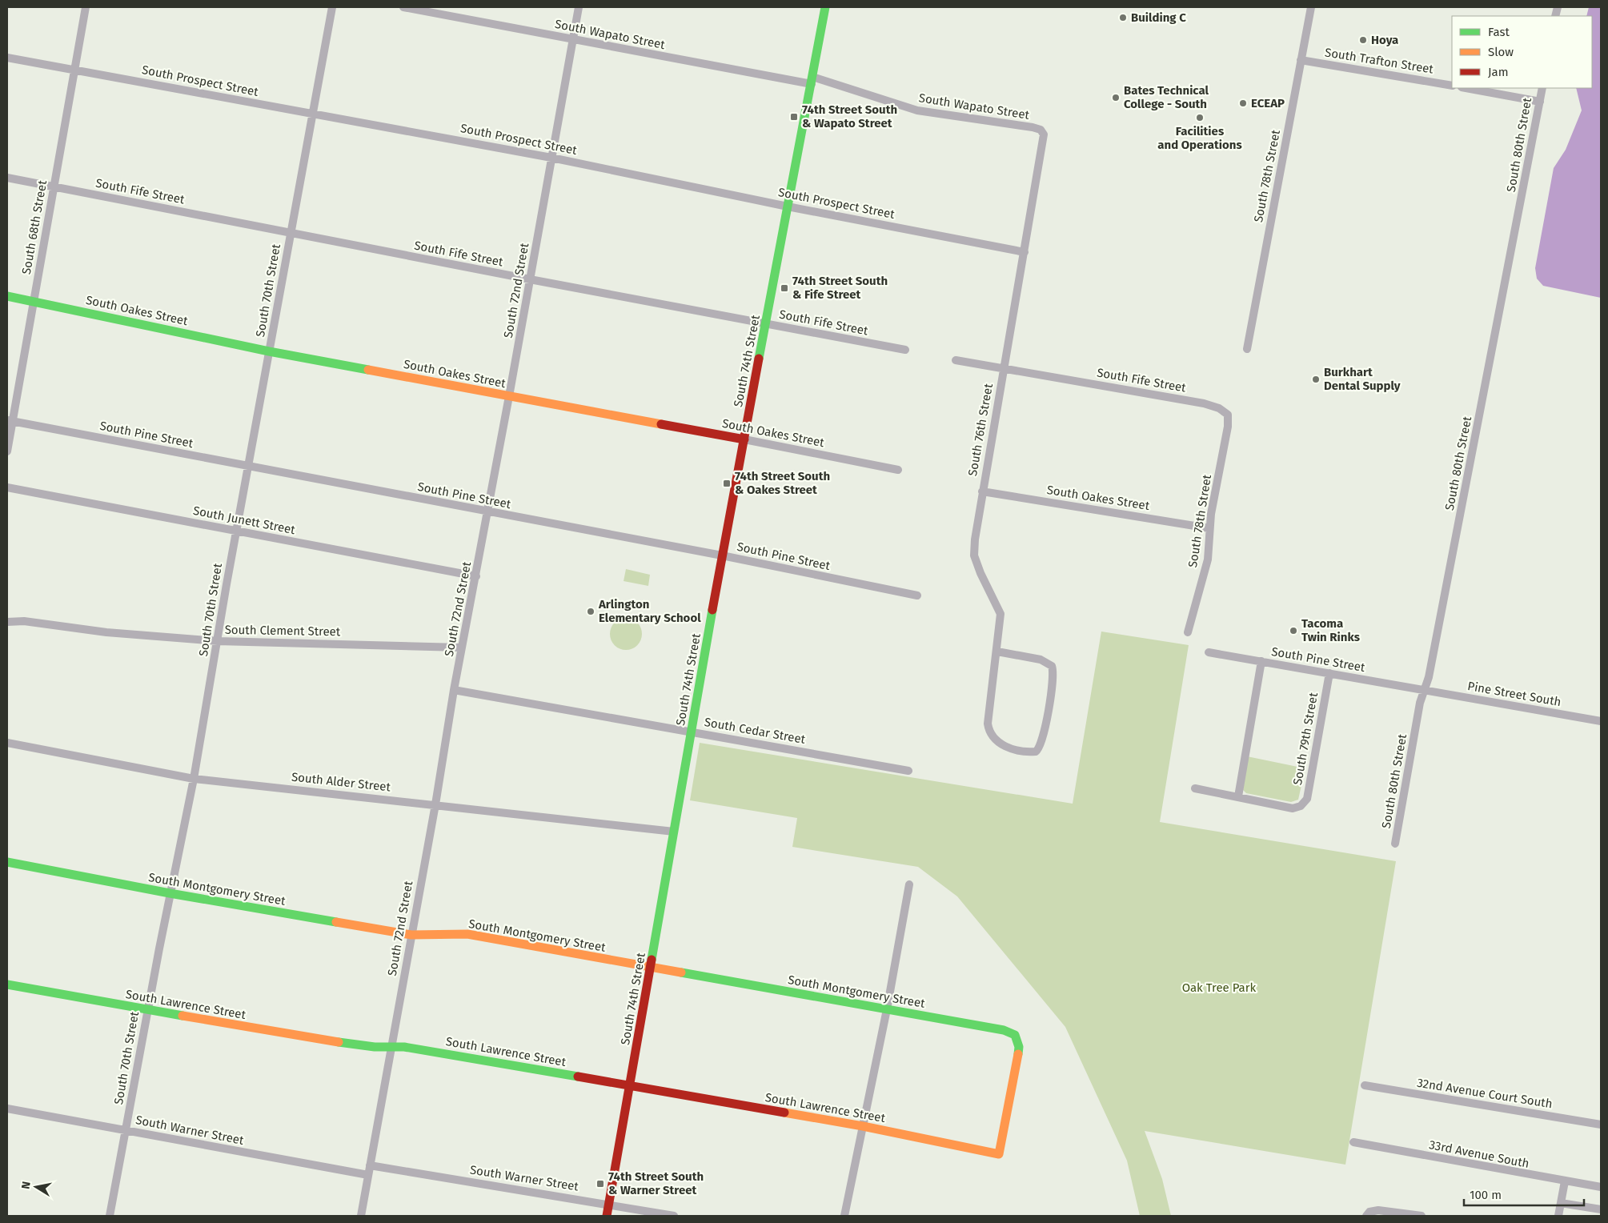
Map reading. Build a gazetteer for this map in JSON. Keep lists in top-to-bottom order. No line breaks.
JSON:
{"streets":{"street":["South Wapato Street","South Trafton Street","South Prospect Street","South 80th Street","South 78th Street","South Fife Street","South 68th Street","South 70th Street","South 72nd Street","South Oakes Street","South 74th Street","South 76th Street","South Pine Street","South Junett Street","South Clement Street","Pine Street South","South Cedar Street","South 79th Street","South Alder Street","South Montgomery Street","South Lawrence Street","32nd Avenue Court South","South Warner Street","33rd Avenue South"]},"crossings":[["South Wapato Street","South 72nd Street"],["South Wapato Street","South 74th Street"],["South Wapato Street","South 76th Street"],["South Trafton Street","South 78th Street"],["South Prospect Street","South 68th Street"],["South Prospect Street","South 70th Street"],["South Prospect Street","South 72nd Street"],["South Prospect Street","South 74th Street"],["South Prospect Street","South 76th Street"],["South 80th Street","South Pine Street"],["South 80th Street","Pine Street South"],["South 78th Street","South Fife Street"],["South 78th Street","South Oakes Street"],["South Fife Street","South 68th Street"],["South Fife Street","South 70th Street"],["South Fife Street","South 72nd Street"],["South Fife Street","South 74th Street"],["South Fife Street","South 76th Street"],["South 68th Street","South Oakes Street"],["South 68th Street","South Pine Street"],["South 70th Street","South Oakes Street"],["South 70th Street","South Pine Street"],["South 70th Street","South Junett Street"],["South 70th Street","South Clement Street"],["South 70th Street","South Alder Street"],["South 70th Street","South Montgomery Street"],["South 70th Street","South Lawrence Street"],["South 70th Street","South Warner Street"],["South 72nd Street","South Oakes Street"],["South 72nd Street","South Pine Street"],["South 72nd Street","South Junett Street"],["South 72nd Street","South Clement Street"],["South 72nd Street","South Cedar Street"],["South 72nd Street","South Alder Street"],["South 72nd Street","South Montgomery Street"],["South 72nd Street","South Lawrence Street"],["South 72nd Street","South Warner Street"],["South Oakes Street","South 74th Street"],["South Oakes Street","South 76th Street"],["South 74th Street","South Pine Street"],["South 74th Street","South Cedar Street"],["South 74th Street","South Alder Street"],["South 74th Street","South Montgomery Street"],["South 74th Street","South Lawrence Street"],["South 74th Street","South Warner Street"],["South Pine Street","Pine Street South"],["South Pine Street","South 79th Street"],["South Montgomery Street","South Lawrence Street"]],"parks":["Oak Tree Park"],"places":{"other":["Building C","Hoya","Bates Technical College - South","ECEAP","Facilities and Operations","Burkhart Dental Supply","Arlington Elementary School","Tacoma Twin Rinks"],"transit":["74th Street South & Wapato Street","74th Street South & Fife Street","74th Street South & Oakes Street","74th Street South & Warner Street"]},"legend":["Fast","Slow","Jam"],"scale_bar":"100 m","north":"left"}
